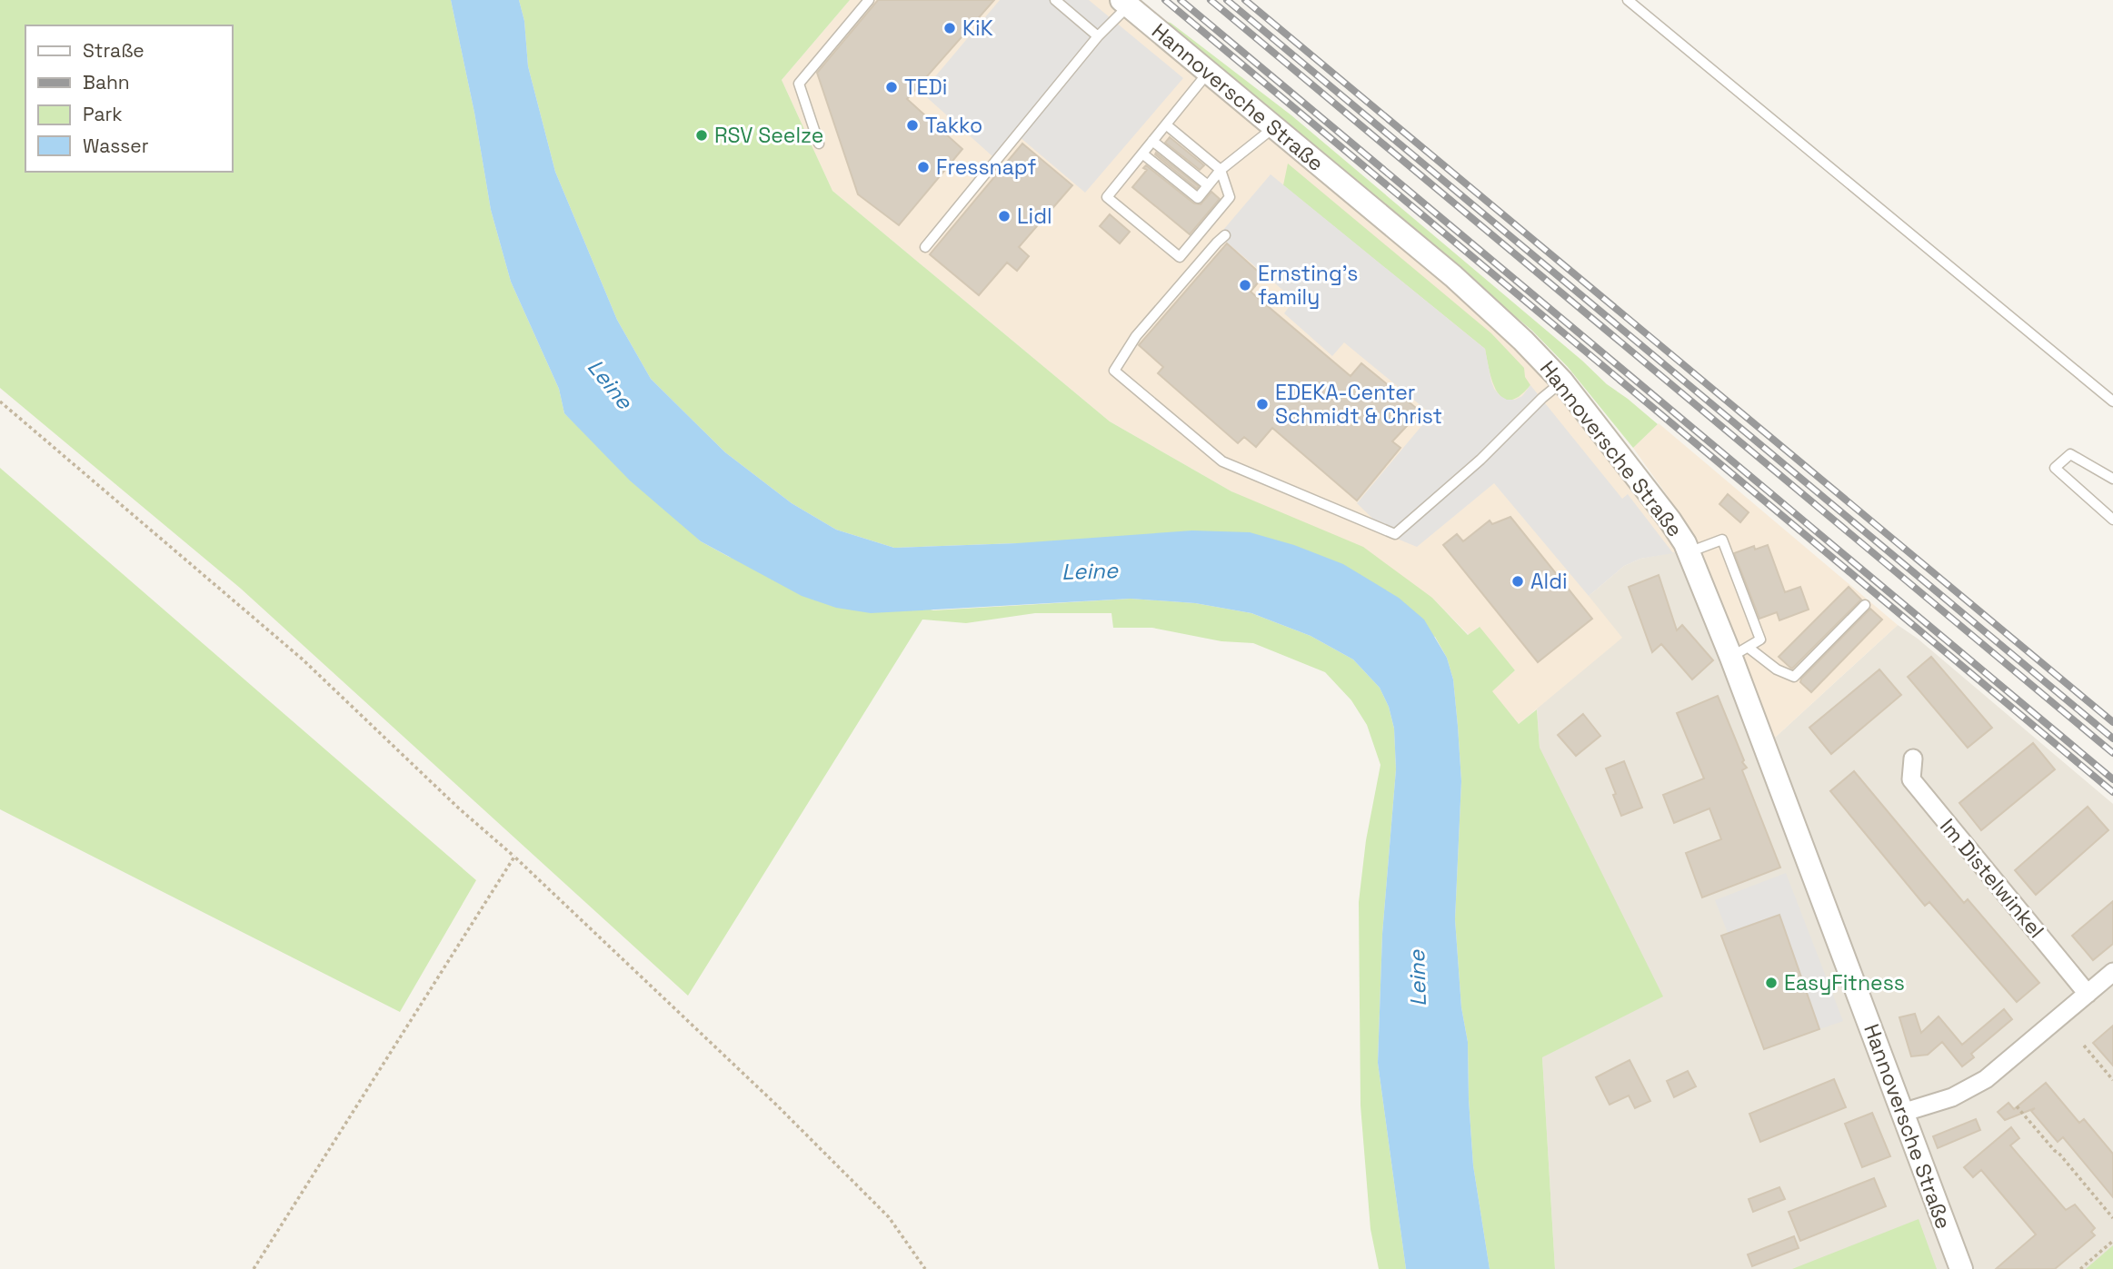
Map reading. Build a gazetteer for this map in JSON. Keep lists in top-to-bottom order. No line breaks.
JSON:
{"streets":{"street":["Hannoversche Straße","Im Distelwinkel"]},"water":["Leine"],"places":["KiK","TEDi","Takko","RSV Seelze","Fressnapf","Lidl","Ernsting's family","EDEKA-Center Schmidt & Christ","Aldi","EasyFitness"],"legend":["Straße","Bahn","Park","Wasser"]}
